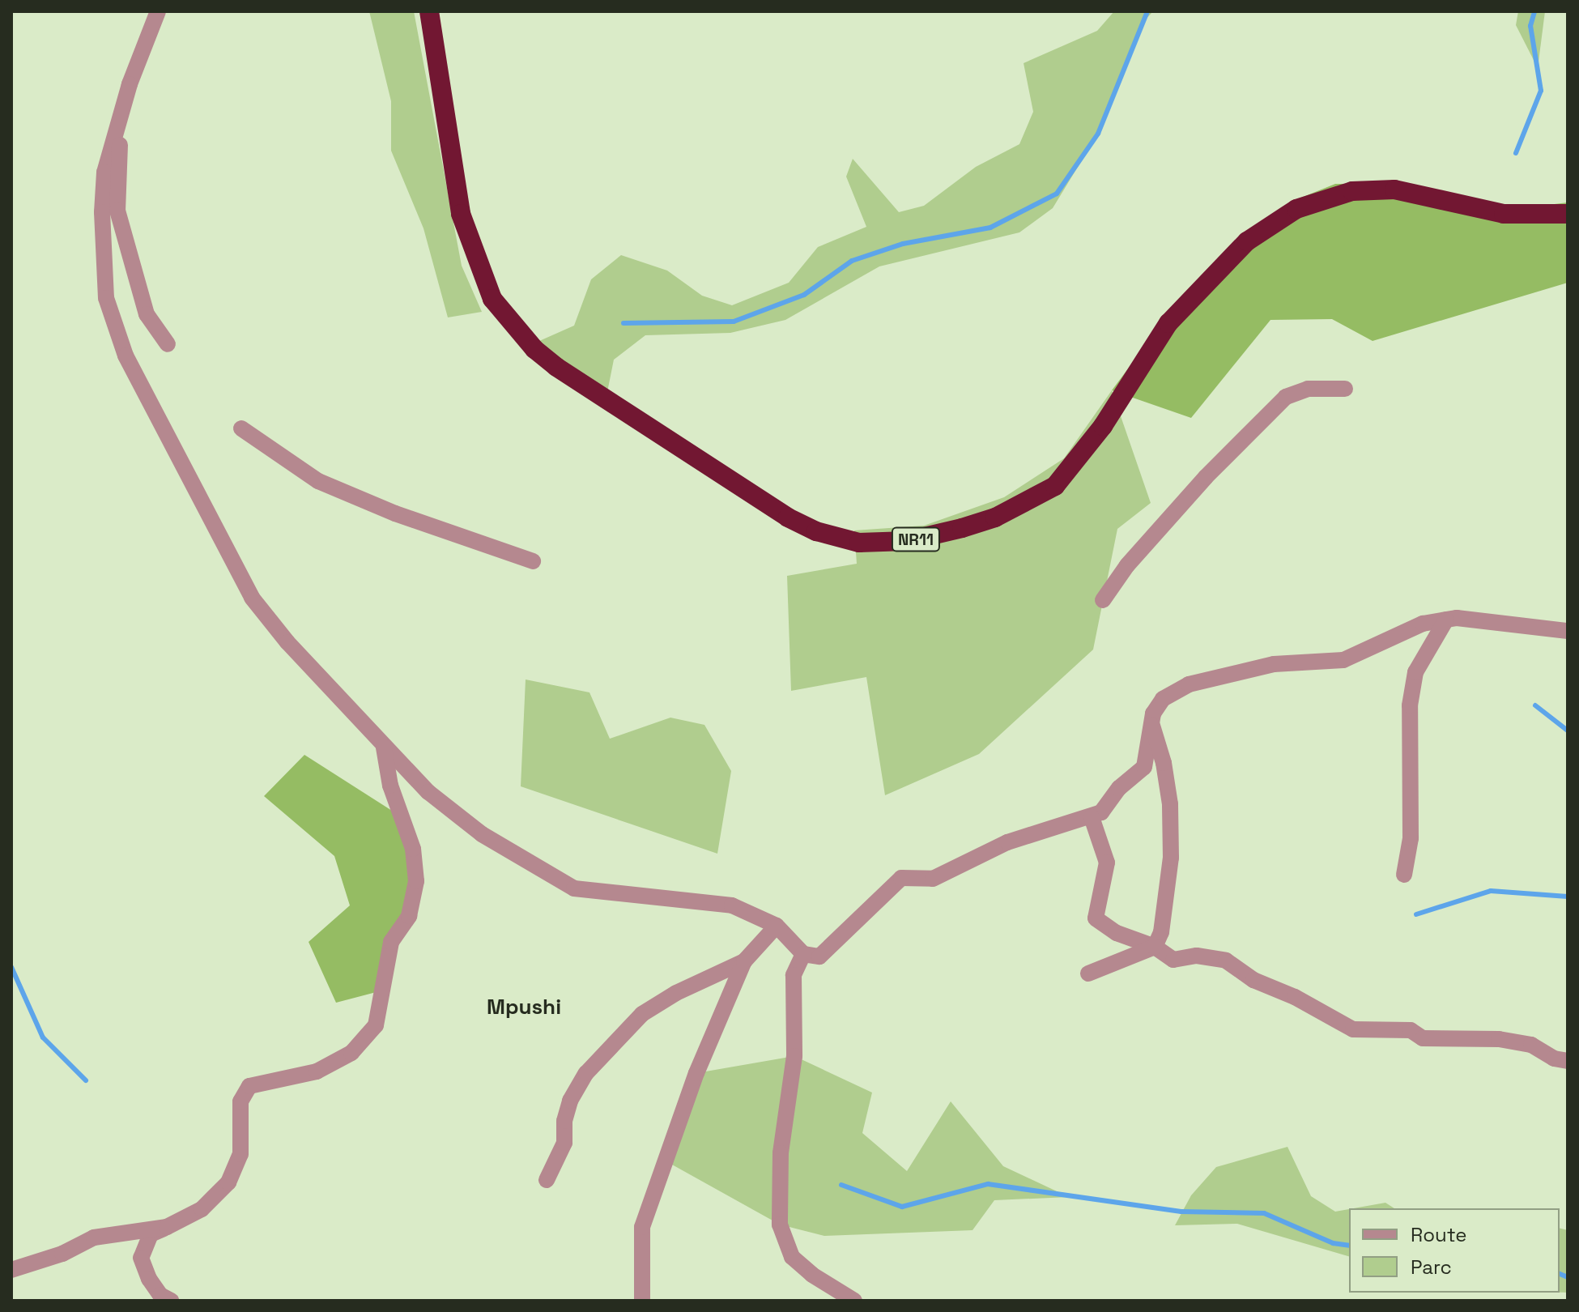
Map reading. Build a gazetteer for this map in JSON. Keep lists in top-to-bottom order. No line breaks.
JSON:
{"streets":{"highway":["NR11"]},"districts":["Mpushi"],"legend":["Route","Parc"]}
